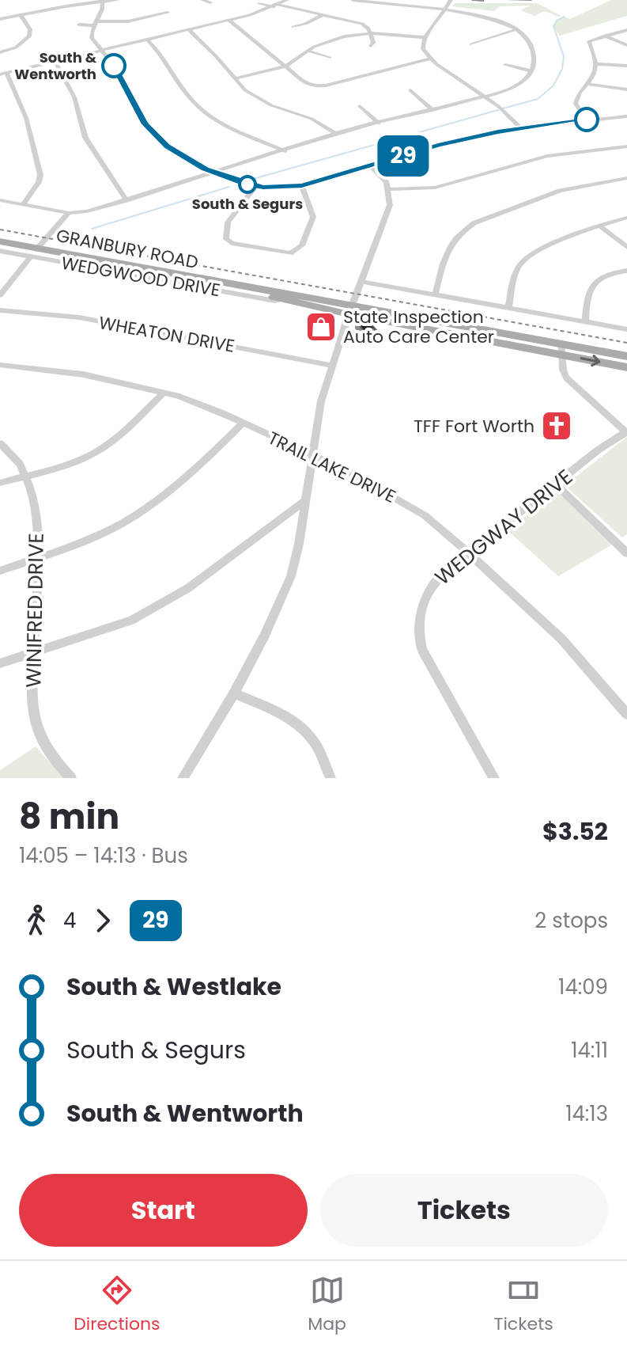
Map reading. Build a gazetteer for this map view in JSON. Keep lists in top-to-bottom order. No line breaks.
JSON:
{"streets":{"main road":["GRANBURY ROAD"],"street":["WEDGWOOD DRIVE","WHEATON DRIVE","TRAIL LAKE DRIVE","WEDGWAY DRIVE","WINIFRED DRIVE"]},"crossings":[["GRANBURY ROAD","WEDGWOOD DRIVE"],["TRAIL LAKE DRIVE","WEDGWAY DRIVE"]],"places":{"other":["South & Wentworth","South & Segurs"],"shop":["State Inspection Auto Care Center"],"church":["TFF Fort Worth"]},"lines":["bus line 29"],"page":{"on_map":"29","heading":["8 min","14:05 – 14:13 · Bus","$3.52"],"legs":["4","29","2 stops"],"list":[{"name":"South & Westlake","value":"14:09"},{"name":"South & Segurs","value":"14:11"},{"name":"South & Wentworth","value":"14:13"}],"buttons":["Start","Tickets"],"tabs":["Directions","Map","Tickets"]}}
